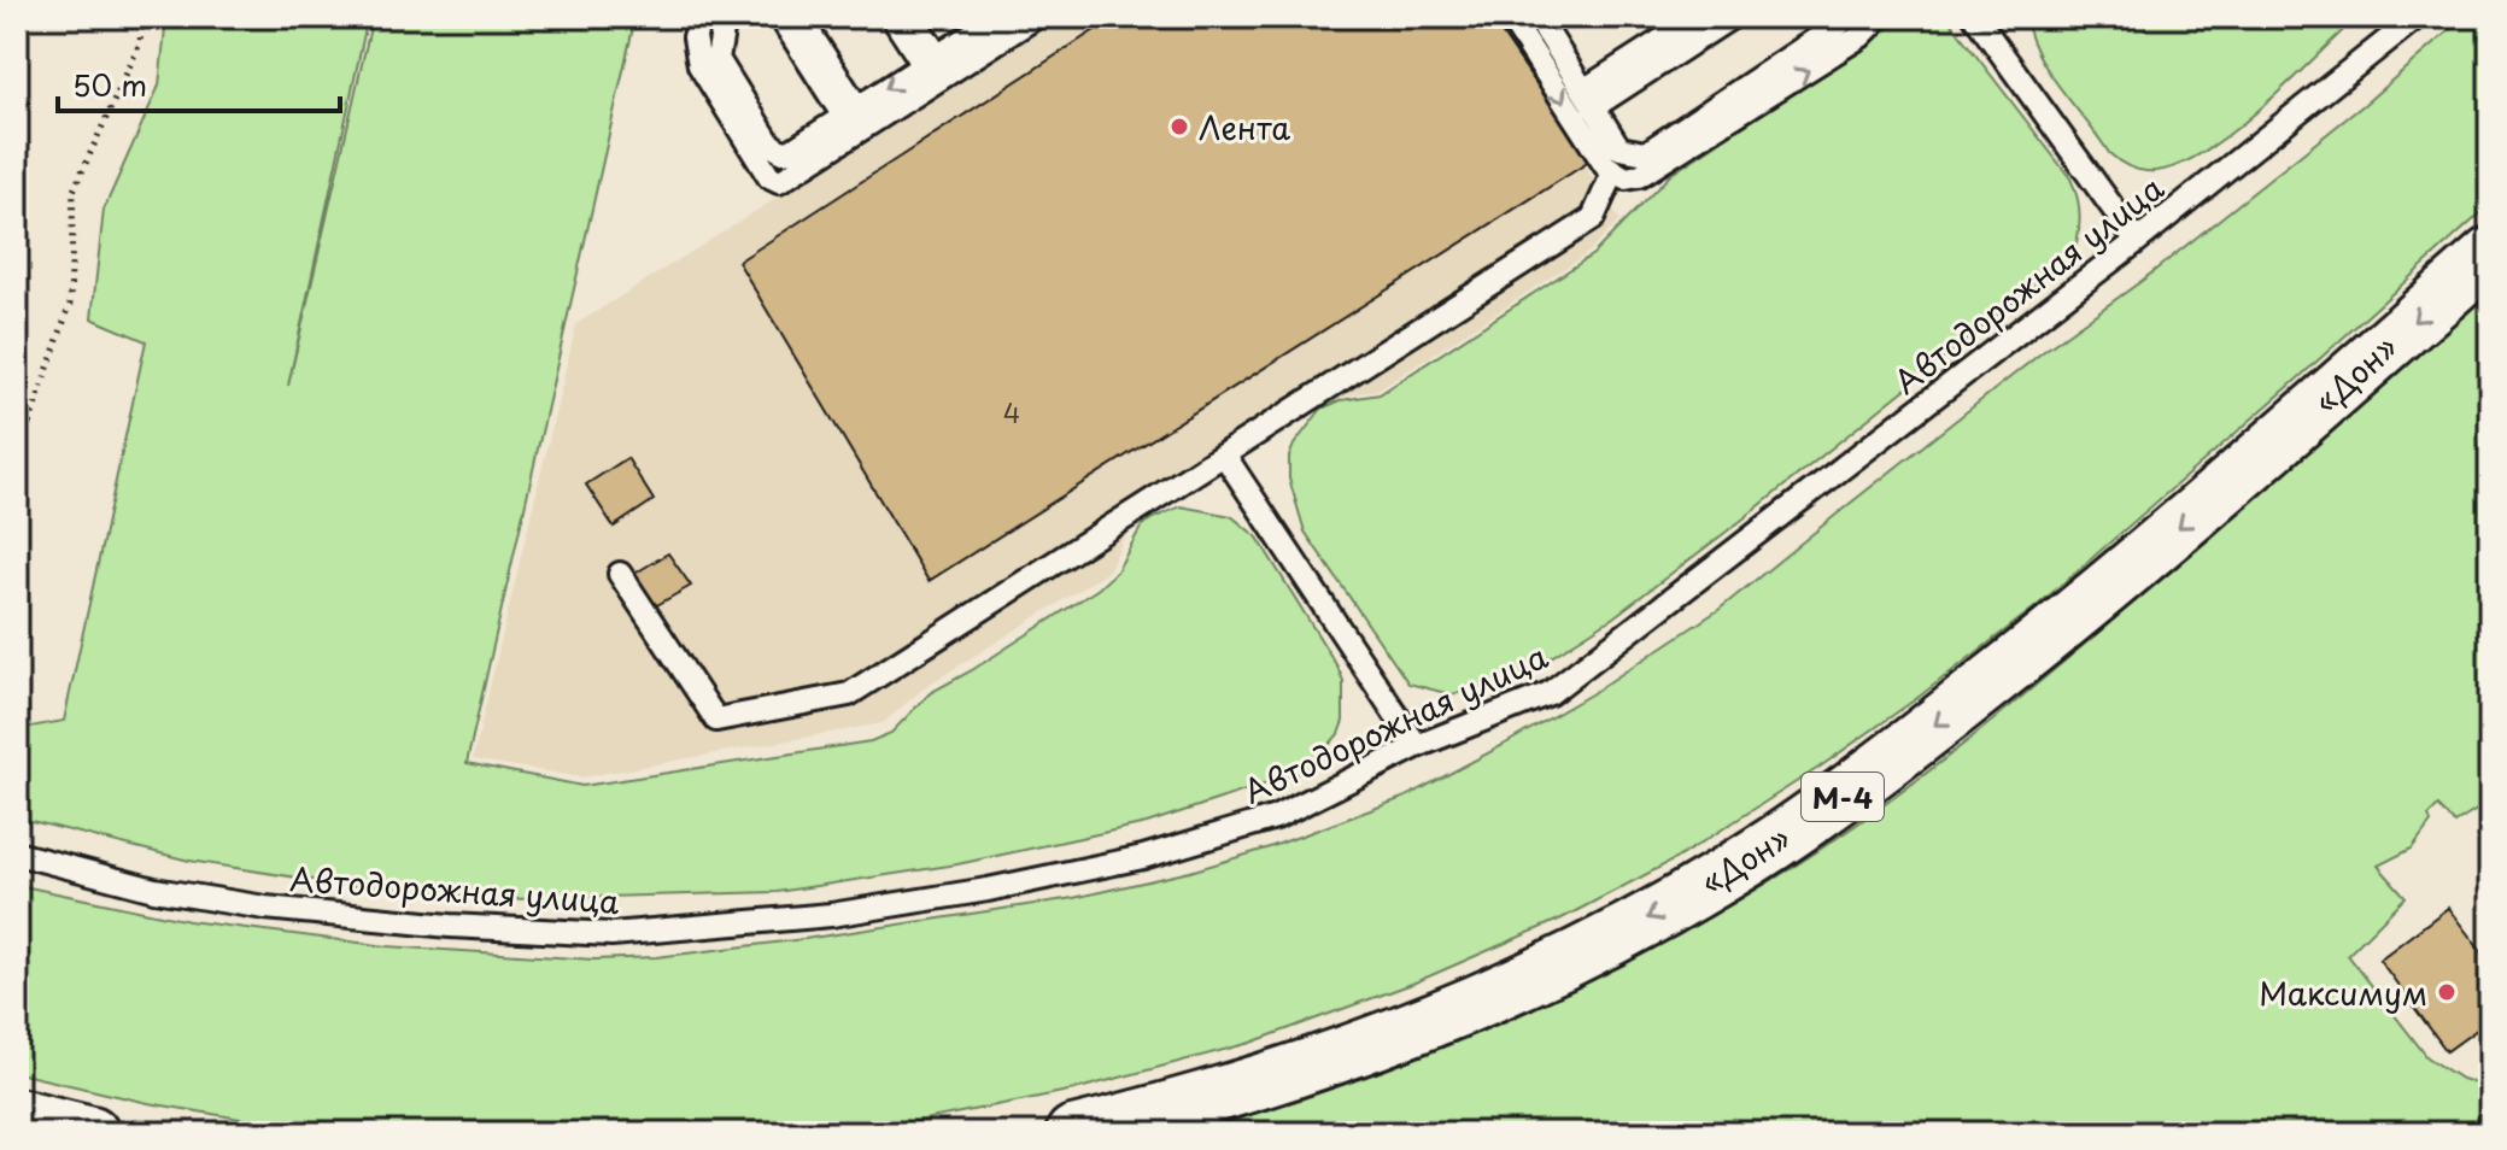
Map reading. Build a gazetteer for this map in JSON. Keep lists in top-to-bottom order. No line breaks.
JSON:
{"streets":{"highway":["«Дон»","М-4"],"lane":["Автодорожная улица"]},"one_way":["«Дон»"],"places":["Лента","Максимум"],"house_numbers":["4"],"scale_bar":"50 m"}
